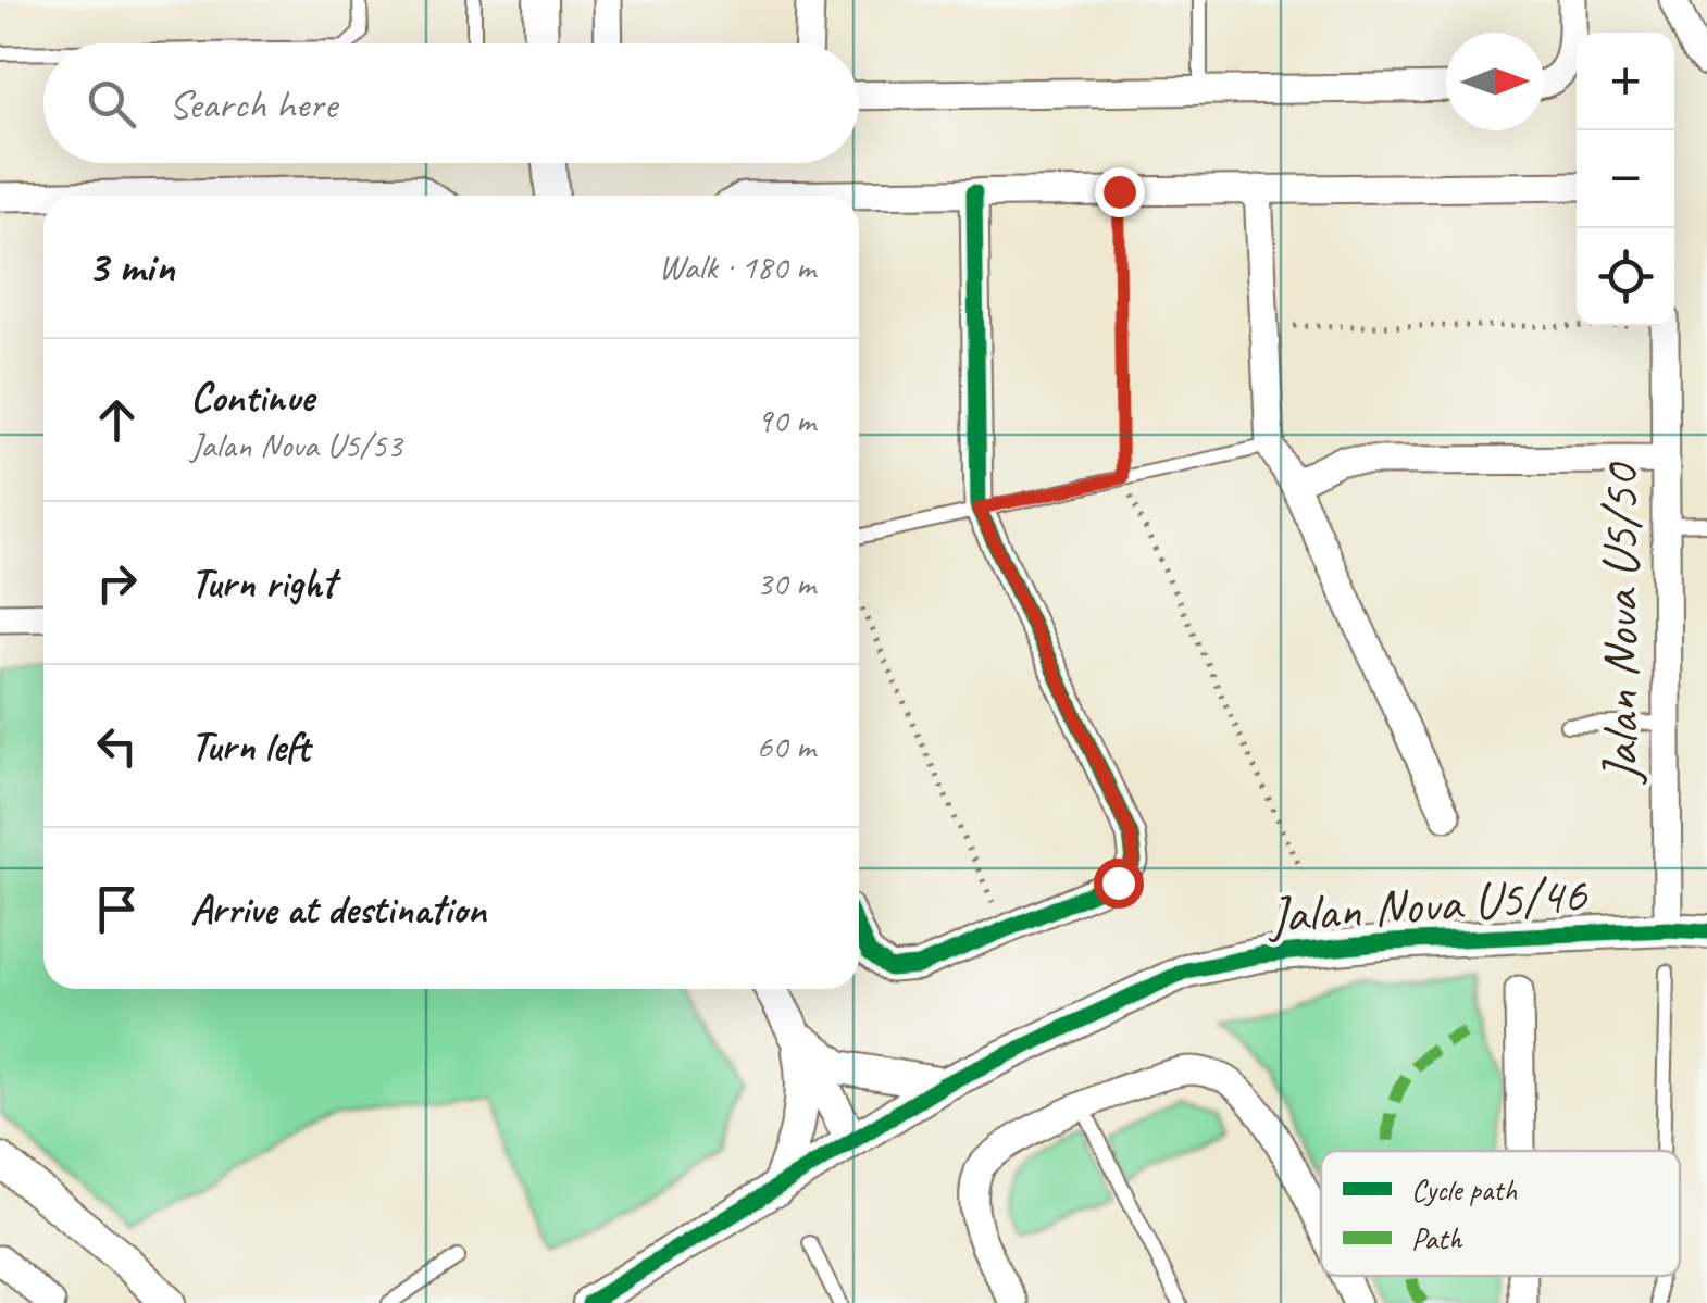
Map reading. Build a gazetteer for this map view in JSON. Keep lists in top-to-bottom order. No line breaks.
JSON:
{"streets":{"street":["Jalan Nova U5/50","Jalan Nova U5/46"]},"crossings":[["Jalan Nova U5/50","Jalan Nova U5/46"]],"legend":["Cycle path","Path"],"north":"right","page":{"map_buttons":["+","−"],"search":"Search here","heading":["3 min","Walk · 180 m"],"list":[["Continue","Jalan Nova U5/53","90 m"],["Turn right","30 m"],["Turn left","60 m"],"Arrive at destination"]}}
